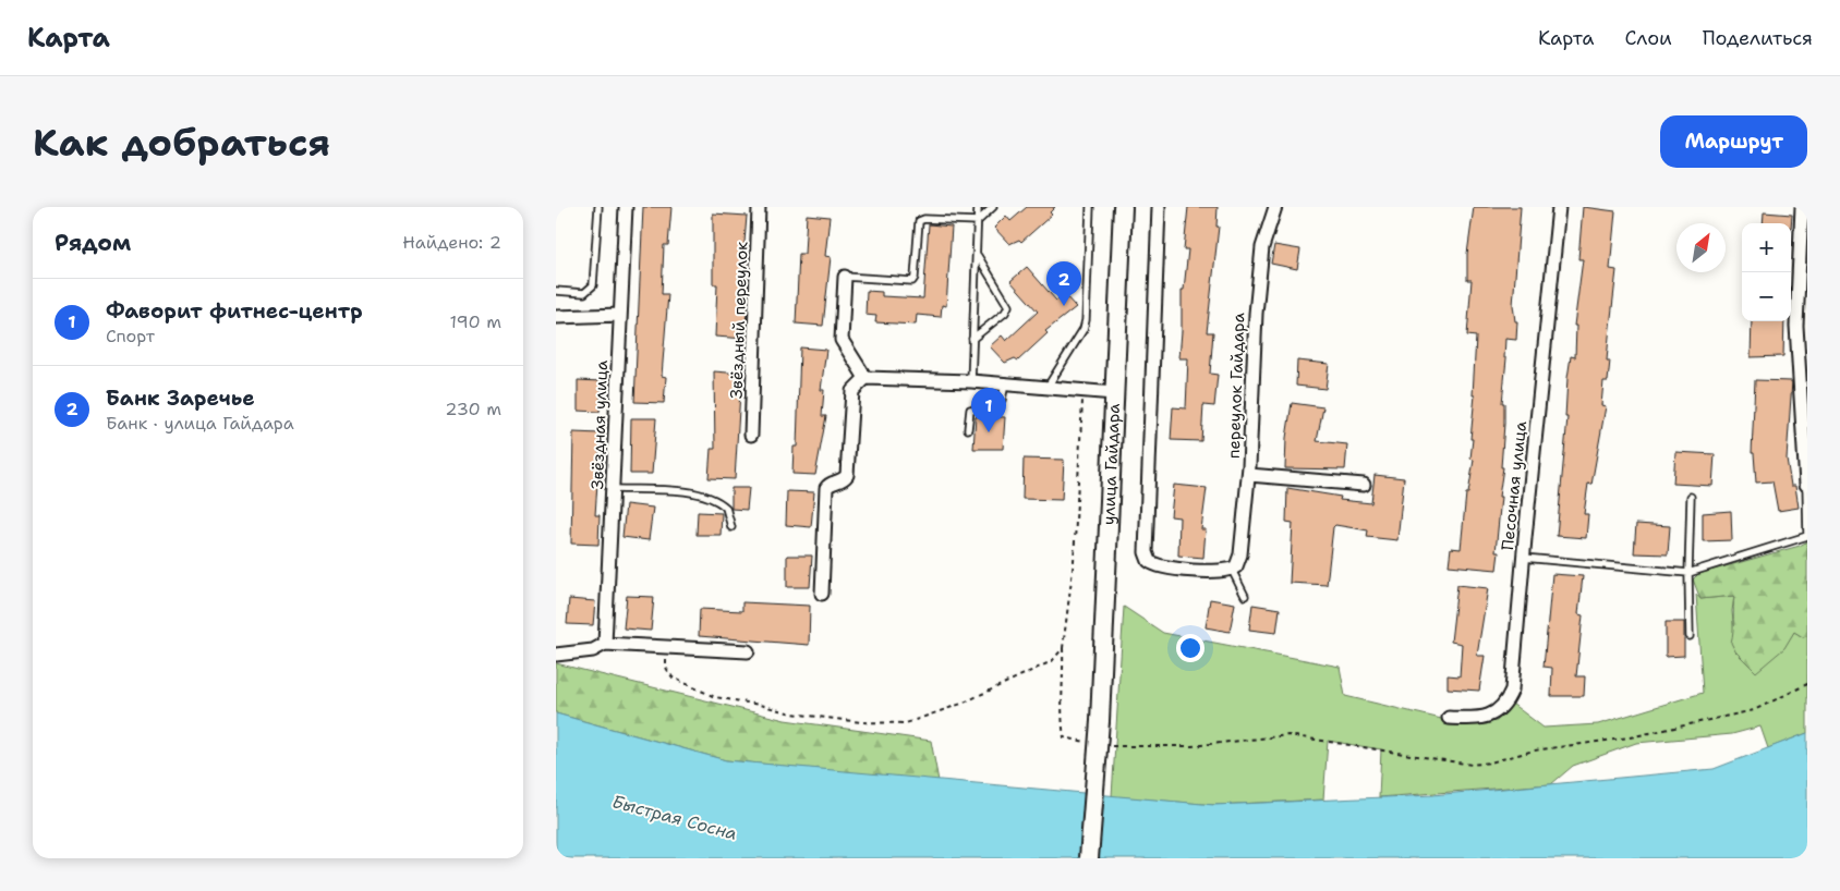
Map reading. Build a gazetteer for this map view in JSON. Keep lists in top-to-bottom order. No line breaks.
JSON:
{"streets":{"main road":["улица Гайдара"],"street":["Звёздный переулок","переулок Гайдара","Звёздная улица","Песочная улица"]},"water":["Быстрая Сосна"],"north":"top right","page":{"header":"Карта","nav":["Карта","Слои","Поделиться"],"buttons":"Маршрут","title":"Как добраться","heading":["Рядом","Найдено: 2"],"map_buttons":["+","−"],"pins":["2","1"],"list":[{"mark":"1","name":"Фаворит фитнес-центр","note":"Спорт","value":"190 m"},{"mark":"2","name":"Банк Заречье","note":"Банк · улица Гайдара","value":"230 m"}]}}
